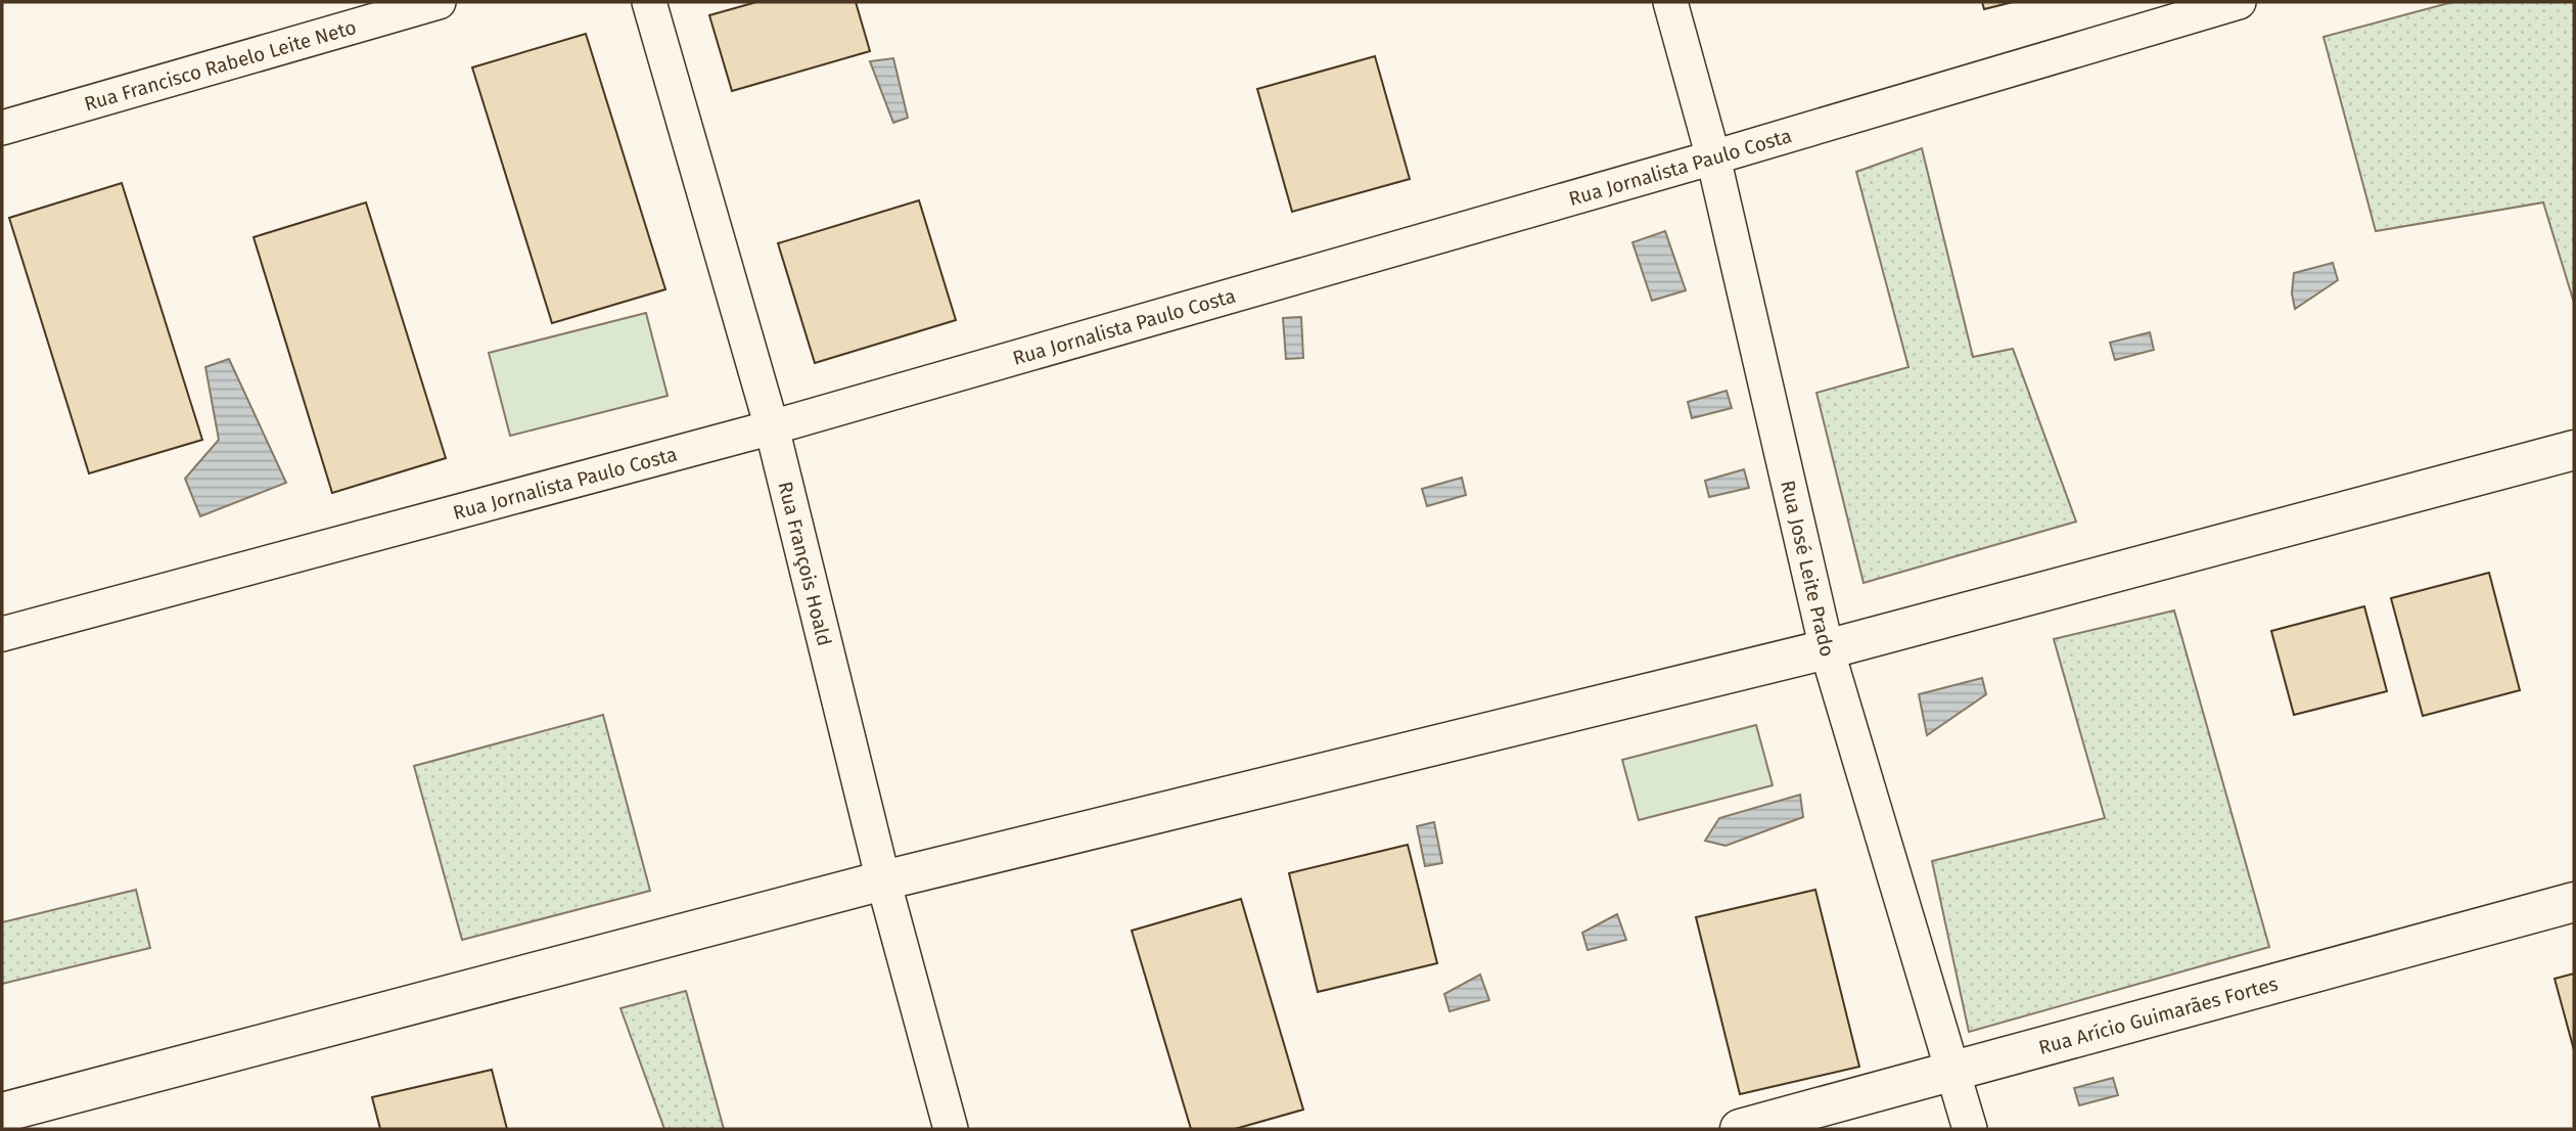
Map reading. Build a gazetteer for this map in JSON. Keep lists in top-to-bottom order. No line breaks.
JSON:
{"streets":{"street":["Rua Francisco Rabelo Leite Neto","Rua Jornalista Paulo Costa","Rua François Hoald","Rua José Leite Prado","Rua Arício Guimarães Fortes"]},"crossings":[["Rua Jornalista Paulo Costa","Rua François Hoald"],["Rua Jornalista Paulo Costa","Rua José Leite Prado"],["Rua José Leite Prado","Rua Arício Guimarães Fortes"]]}
